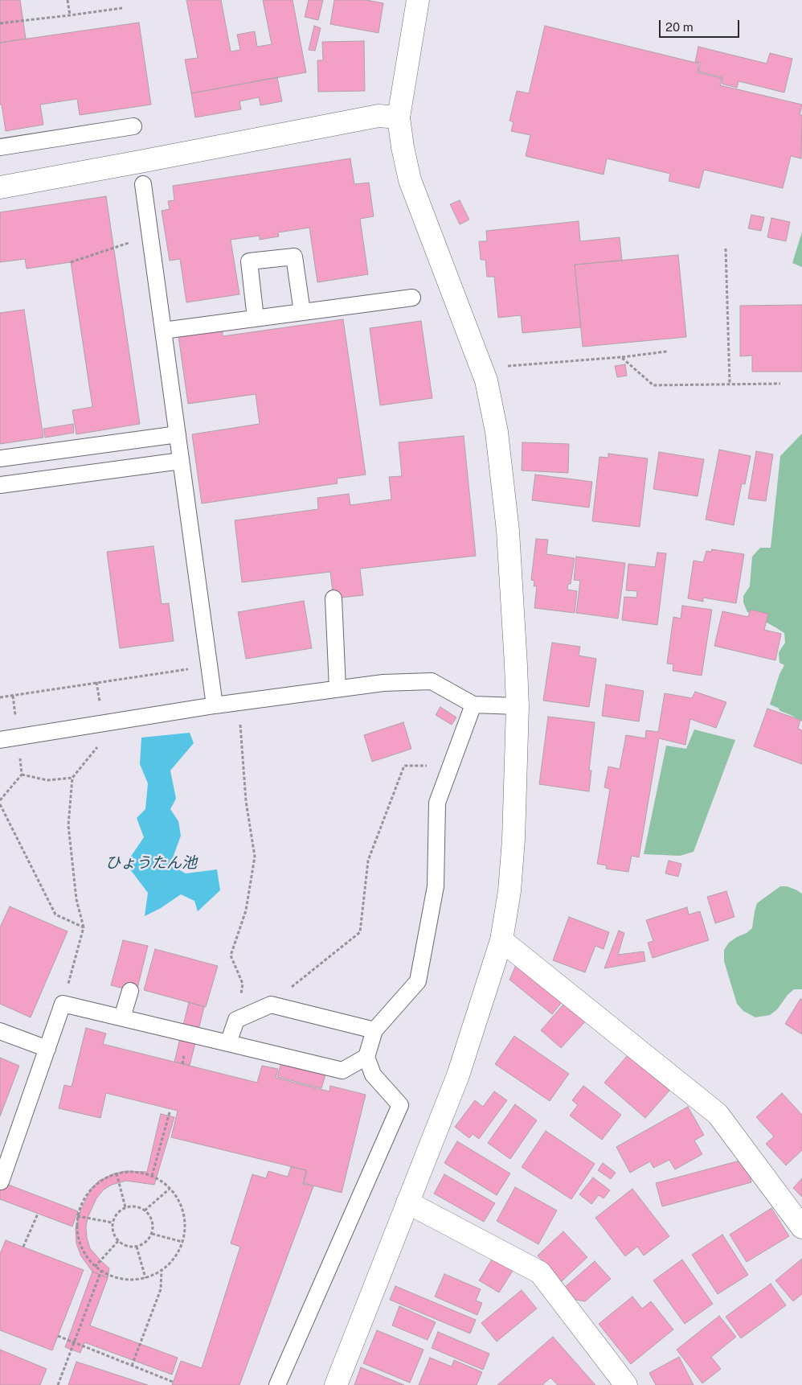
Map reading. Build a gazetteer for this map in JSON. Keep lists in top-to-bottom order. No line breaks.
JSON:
{"water":["ひょうたん池"],"scale_bar":"20 m"}
